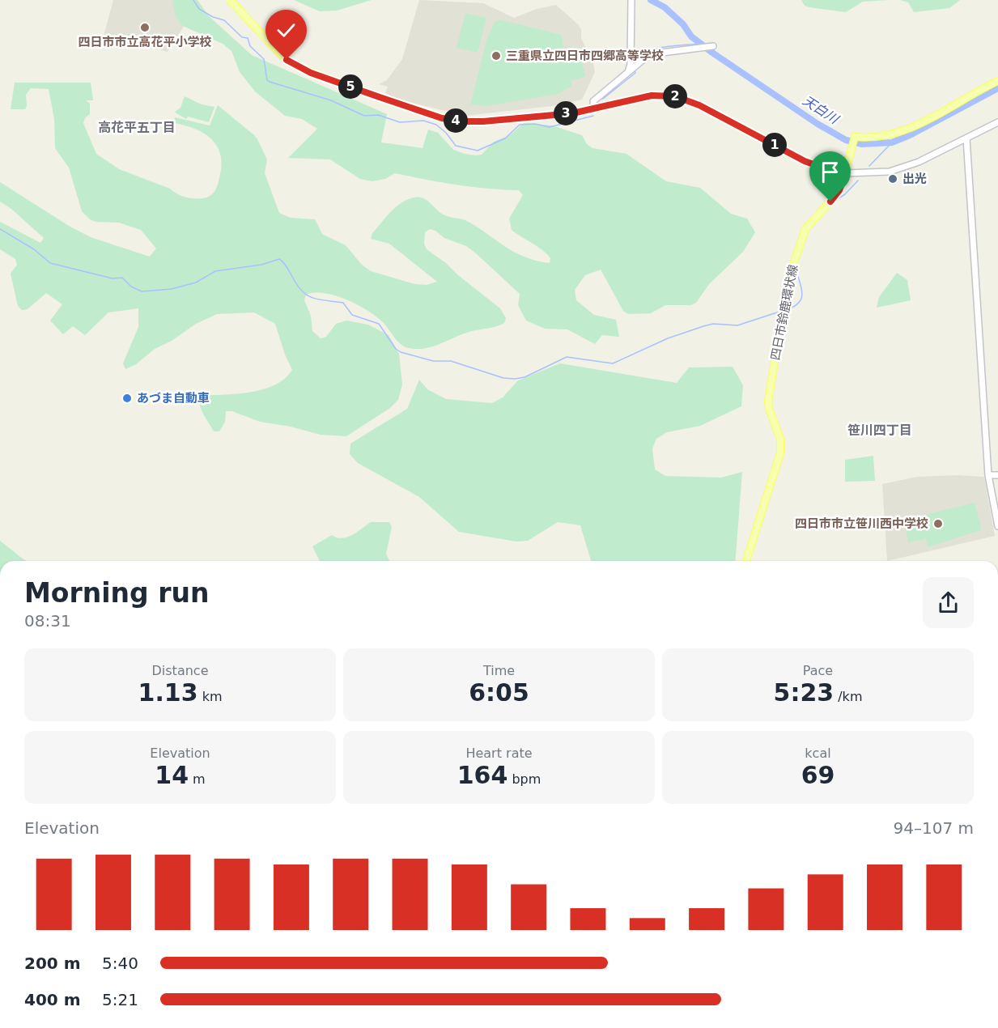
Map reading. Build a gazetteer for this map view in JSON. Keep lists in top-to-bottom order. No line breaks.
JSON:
{"streets":{"main road":["四日市鈴鹿環状線"]},"districts":["高花平五丁目","笹川四丁目"],"water":["天白川"],"places":["四日市市立高花平小学校","三重県立四日市四郷高等学校","出光","あづま自動車","四日市市立笹川西中学校"],"page":{"pins":["5","2","3","4","1"],"heading":["Morning run","08:31"],"stats":[["Distance","1.13 km"],["Time","6:05"],["Pace","5:23 /km"],["Elevation","14 m"],["Heart rate","164 bpm"],["kcal","69"]],"chart":["Elevation","94–107 m"],"list":[{"name":"200 m","note":"5:40"},{"name":"400 m","note":"5:21"}]}}
